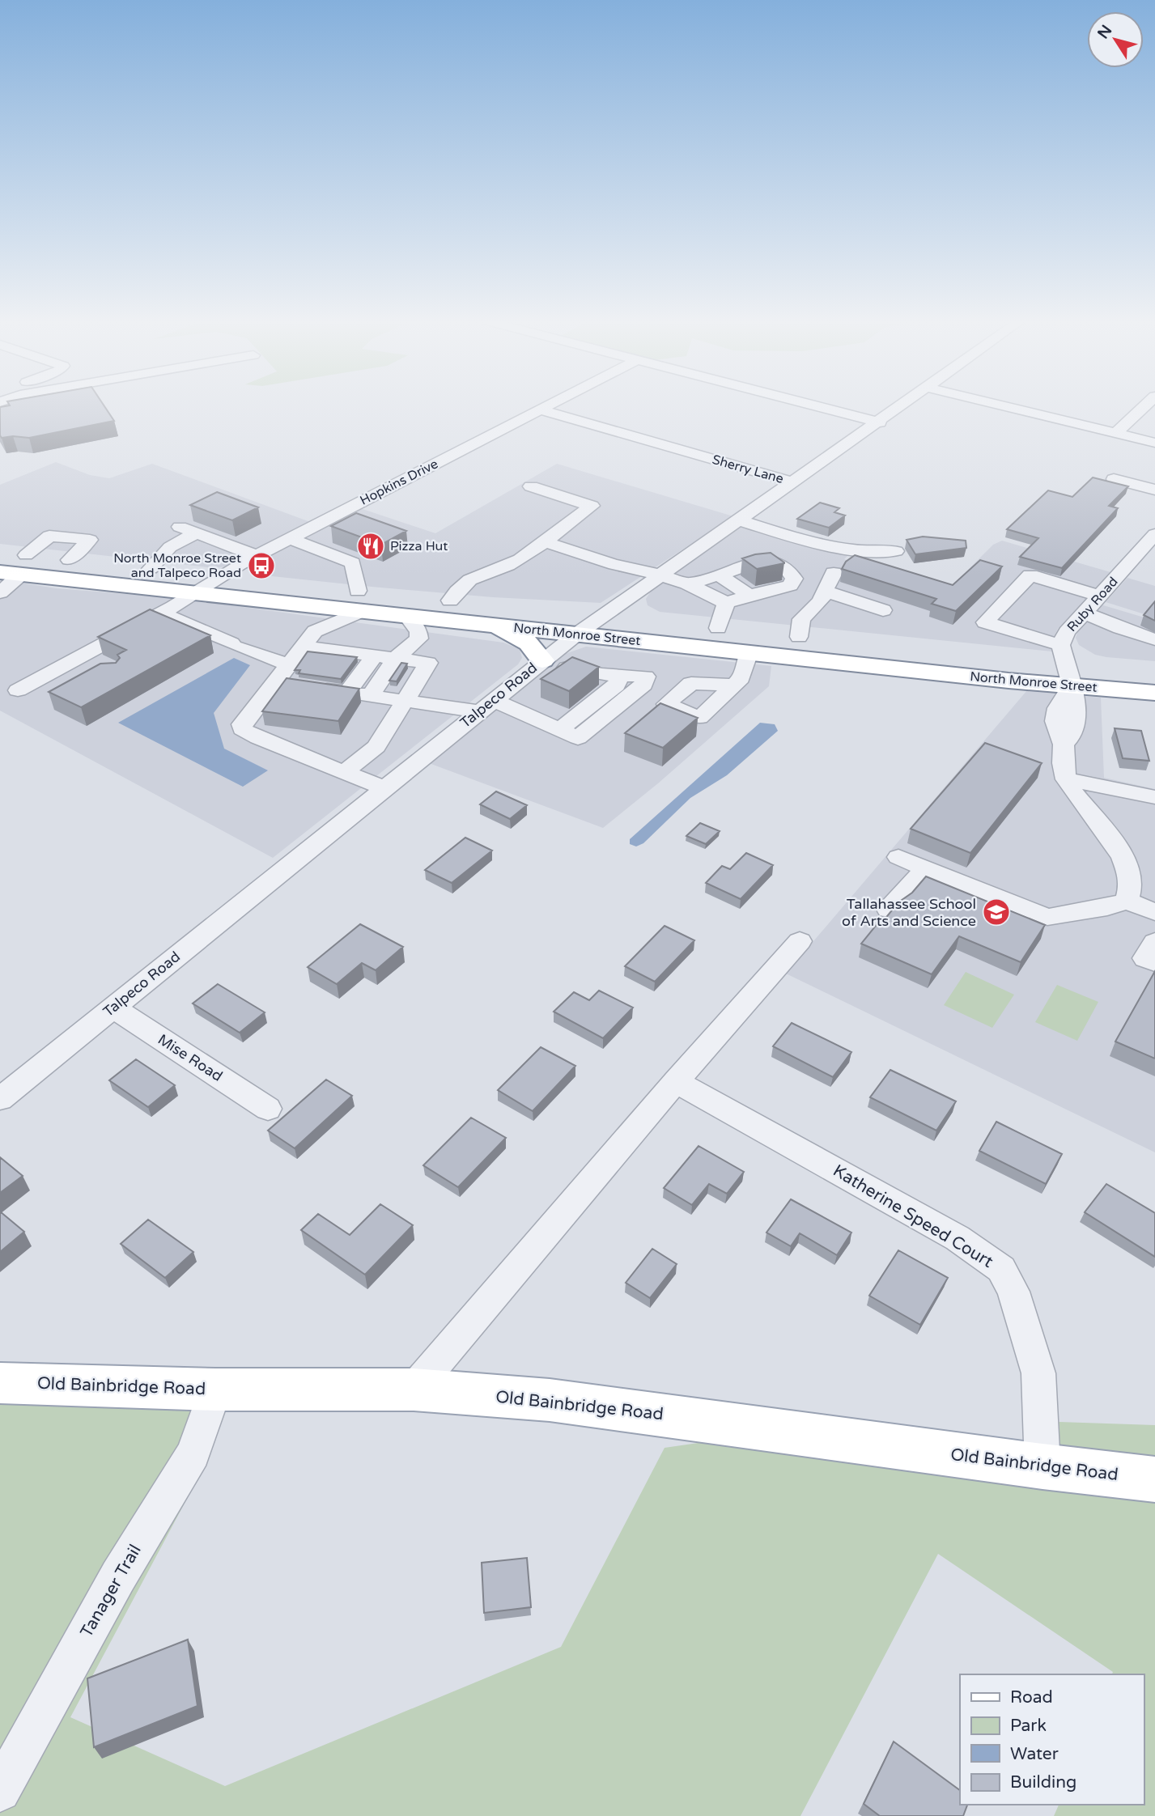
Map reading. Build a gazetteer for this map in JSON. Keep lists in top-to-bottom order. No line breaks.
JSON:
{"streets":{"main road":["North Monroe Street","Old Bainbridge Road"],"street":["Sherry Lane","Hopkins Drive","Ruby Road","Talpeco Road","Mise Road","Katherine Speed Court","Tanager Trail"]},"crossings":[["Sherry Lane","Hopkins Drive"],["Sherry Lane","Talpeco Road"],["Hopkins Drive","North Monroe Street"],["Ruby Road","North Monroe Street"],["North Monroe Street","Talpeco Road"],["Talpeco Road","Mise Road"],["Katherine Speed Court","Old Bainbridge Road"],["Old Bainbridge Road","Tanager Trail"]],"places":{"restaurant":["Pizza Hut"],"bus stop":["North Monroe Street and Talpeco Road"],"school or university":["Tallahassee School of Arts and Science"]},"legend":["Road","Park","Water","Building"],"north":"top left"}
